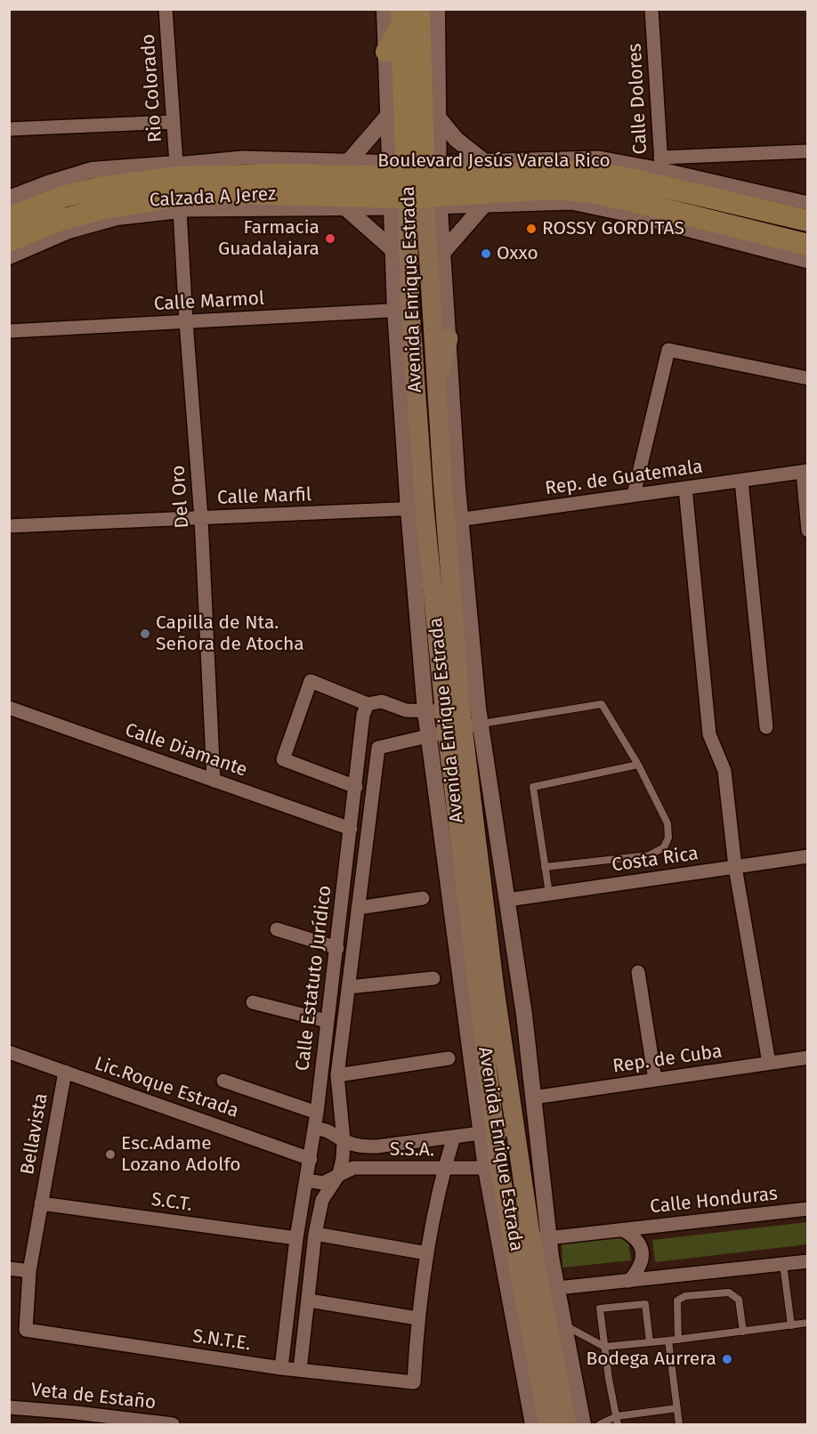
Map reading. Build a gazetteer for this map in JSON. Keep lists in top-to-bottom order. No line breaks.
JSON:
{"streets":{"main road":["Boulevard Jesús Varela Rico","Calzada A Jerez","Avenida Enrique Estrada"],"street":["Rio Colorado","Calle Dolores","Calle Marmol","Rep. de Guatemala","Del Oro","Calle Marfil","Calle Diamante","Costa Rica","Calle Estatuto Jurídico","Rep. de Cuba","Lic.Roque Estrada","Bellavista","S.S.A.","Calle Honduras","S.C.T.","S.N.T.E.","Veta de Estaño"]},"crossings":[["Rio Colorado","Boulevard Jesús Varela Rico"],["Calle Dolores","Boulevard Jesús Varela Rico"],["Boulevard Jesús Varela Rico","Calzada A Jerez"],["Boulevard Jesús Varela Rico","Avenida Enrique Estrada"],["Boulevard Jesús Varela Rico","Del Oro"],["Calzada A Jerez","Avenida Enrique Estrada"],["Avenida Enrique Estrada","Calle Marmol"],["Avenida Enrique Estrada","Rep. de Guatemala"],["Avenida Enrique Estrada","Calle Marfil"],["Avenida Enrique Estrada","S.S.A."],["Avenida Enrique Estrada","Calle Honduras"],["Calle Marmol","Del Oro"],["Del Oro","Calle Marfil"],["Del Oro","Calle Diamante"],["Calle Diamante","Calle Estatuto Jurídico"],["Calle Estatuto Jurídico","Lic.Roque Estrada"],["Calle Estatuto Jurídico","S.S.A."],["Calle Estatuto Jurídico","S.C.T."],["Calle Estatuto Jurídico","S.N.T.E."],["Lic.Roque Estrada","Bellavista"],["Bellavista","S.C.T."],["Bellavista","S.N.T.E."]],"places":["ROSSY GORDITAS","Farmacia Guadalajara","Oxxo","Capilla de Nta. Señora de Atocha","Esc.Adame Lozano Adolfo","Bodega Aurrera"]}
